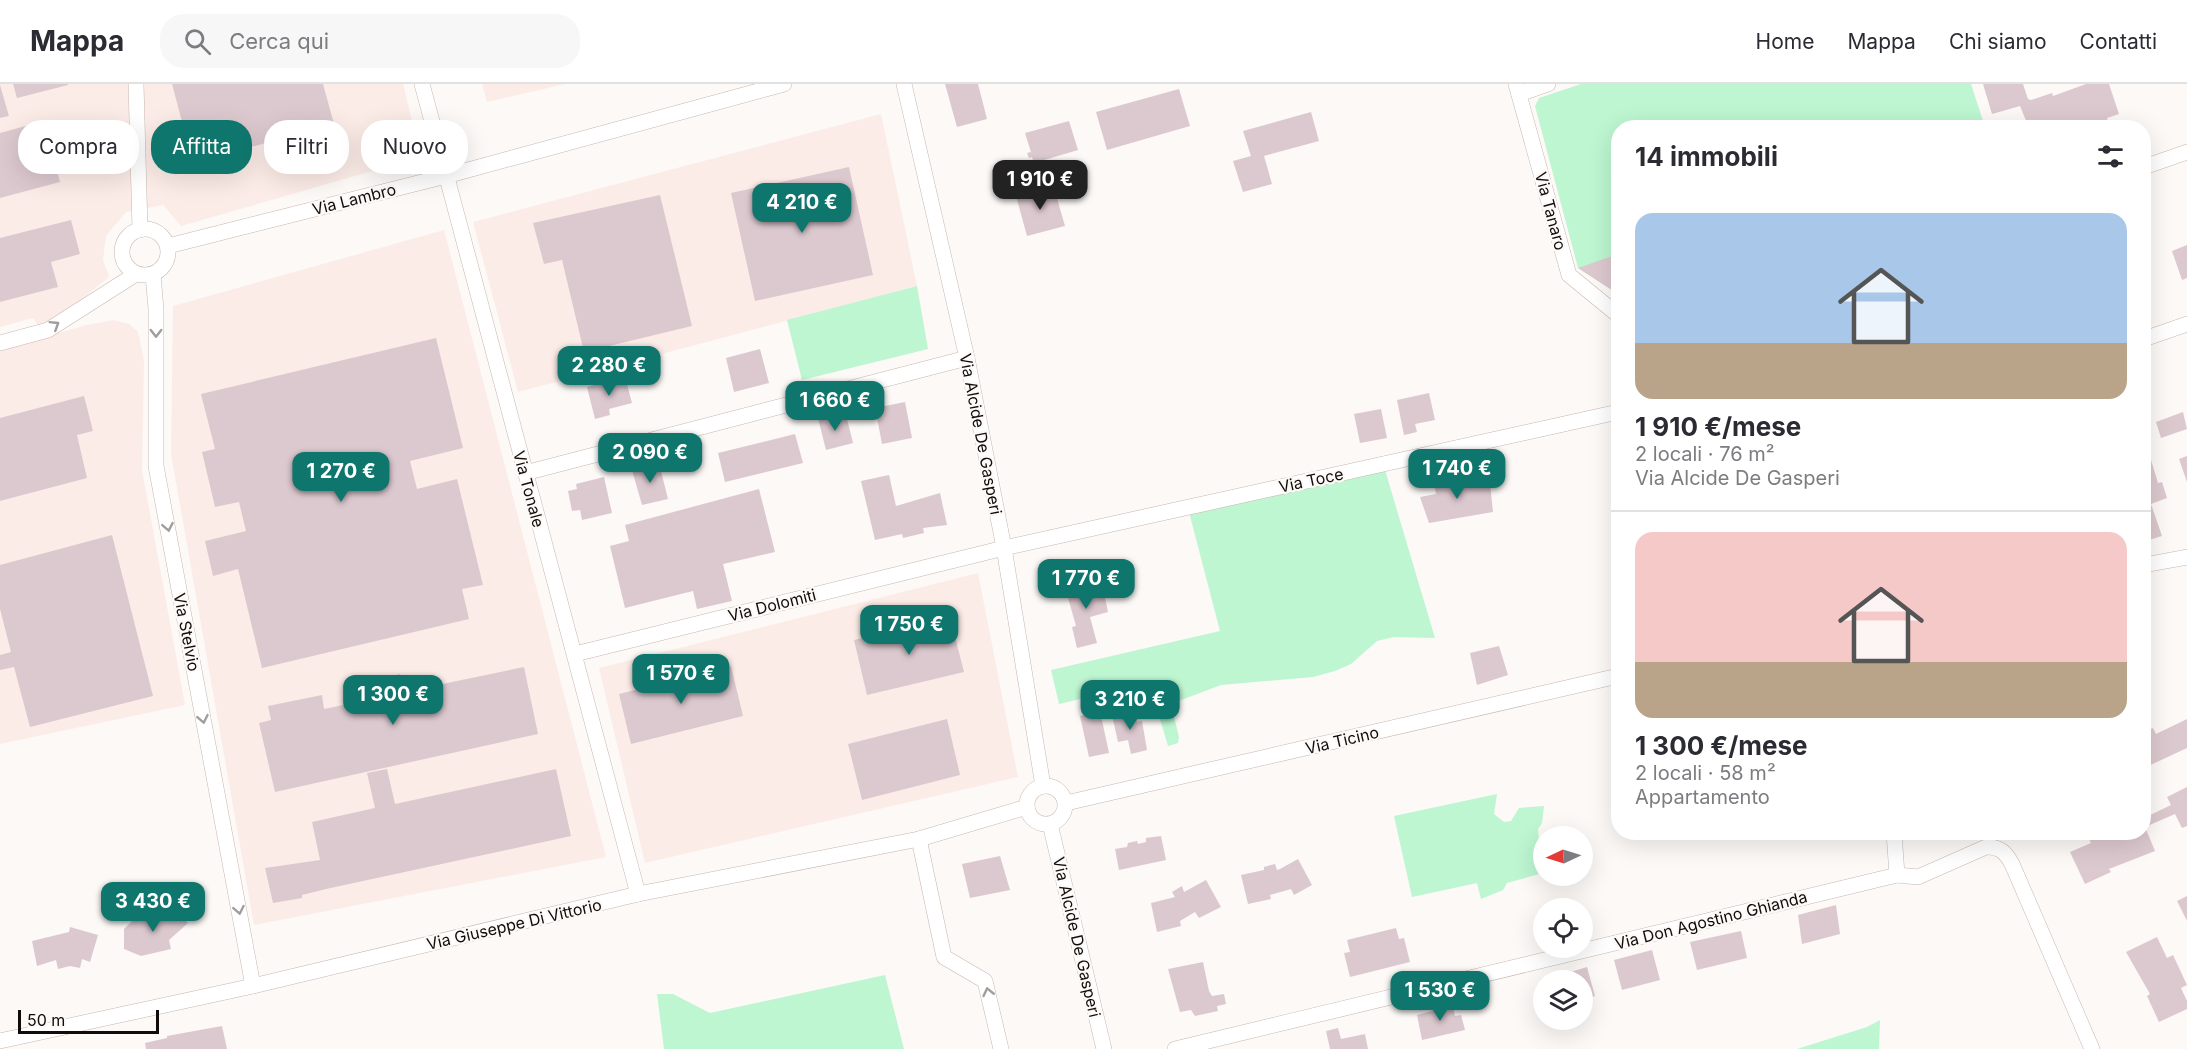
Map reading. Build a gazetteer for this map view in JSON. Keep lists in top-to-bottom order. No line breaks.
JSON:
{"streets":{"street":["Via Lambro","Via Tanaro","Via Alcide De Gasperi","Via Toce","Via Tonale","Via Dolomiti","Via Stelvio","Via Ticino","Via Don Agostino Ghianda","Via Giuseppe Di Vittorio"]},"crossings":[["Via Lambro","Via Tonale"],["Via Lambro","Via Stelvio"],["Via Alcide De Gasperi","Via Toce"],["Via Alcide De Gasperi","Via Dolomiti"],["Via Alcide De Gasperi","Via Ticino"],["Via Alcide De Gasperi","Via Giuseppe Di Vittorio"],["Via Toce","Via Dolomiti"],["Via Tonale","Via Dolomiti"],["Via Tonale","Via Giuseppe Di Vittorio"],["Via Stelvio","Via Giuseppe Di Vittorio"],["Via Ticino","Via Giuseppe Di Vittorio"]],"one_way":["Via Stelvio"],"scale_bar":"50 m","north":"left","page":{"header":"Mappa","search":"Cerca qui","nav":["Home","Mappa","Chi siamo","Contatti"],"chip":["Compra","Affitta","Filtri","Nuovo"],"heading":"14 immobili","price":["1 910 €","4 210 €","2 280 €","1 660 €","2 090 €","1 740 €","1 270 €","1 770 €","1 750 €","1 570 €","1 300 €","3 210 €","3 430 €","1 530 €"],"list":[{"name":"1 910 €/mese","note":"2 locali · 76 m² · Via Alcide De Gasperi"},{"name":"1 300 €/mese","note":"2 locali · 58 m² · Appartamento"}],"scale":"50 m"}}
